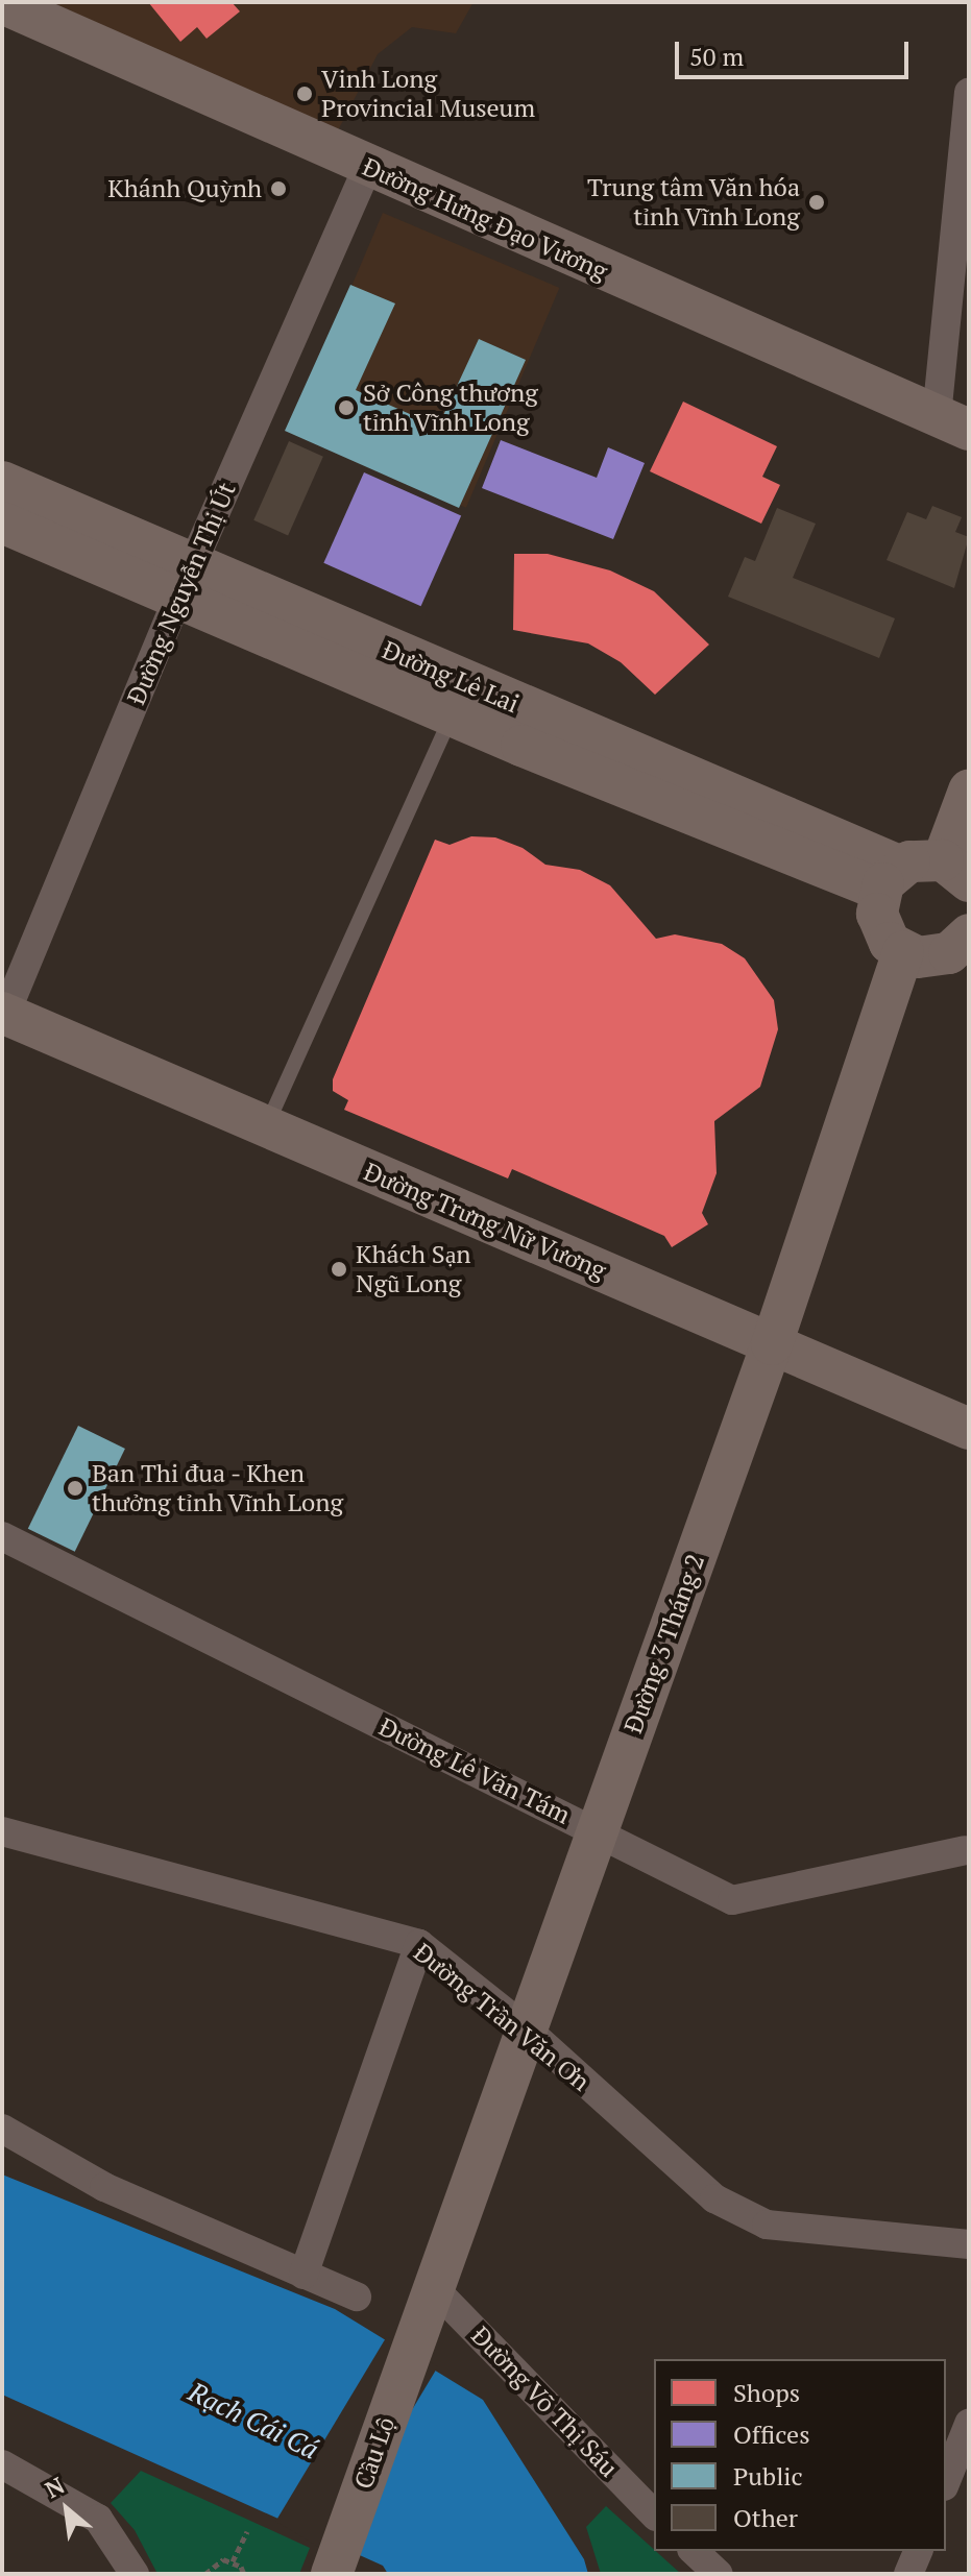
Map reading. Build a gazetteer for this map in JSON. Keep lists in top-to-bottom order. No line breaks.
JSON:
{"streets":{"street":["Đường Hưng Đạo Vương","Đường Nguyễn Thị Út","Đường Lê Lai","Đường Trưng Nữ Vương","Đường 3 Tháng 2","Đường Lê Văn Tám","Đường Trần Văn Ơn","Đường Võ Thị Sáu","Cầu Lộ"]},"crossings":[["Đường Hưng Đạo Vương","Đường Nguyễn Thị Út"],["Đường Nguyễn Thị Út","Đường Lê Lai"],["Đường Nguyễn Thị Út","Đường Trưng Nữ Vương"],["Đường Trưng Nữ Vương","Đường 3 Tháng 2"],["Đường 3 Tháng 2","Đường Lê Văn Tám"],["Đường 3 Tháng 2","Đường Trần Văn Ơn"],["Đường 3 Tháng 2","Đường Võ Thị Sáu"],["Đường 3 Tháng 2","Cầu Lộ"]],"water":["Rạch Cái Cá"],"places":["Vinh Long Provincial Museum","Khánh Quỳnh","Trung tâm Văn hóa tỉnh Vĩnh Long","Sở Công thương tỉnh Vĩnh Long","Khách Sạn Ngũ Long","Ban Thi đua - Khen thưởng tỉnh Vĩnh Long"],"legend":["Shops","Offices","Public","Other"],"scale_bar":"50 m","north":"top left"}
